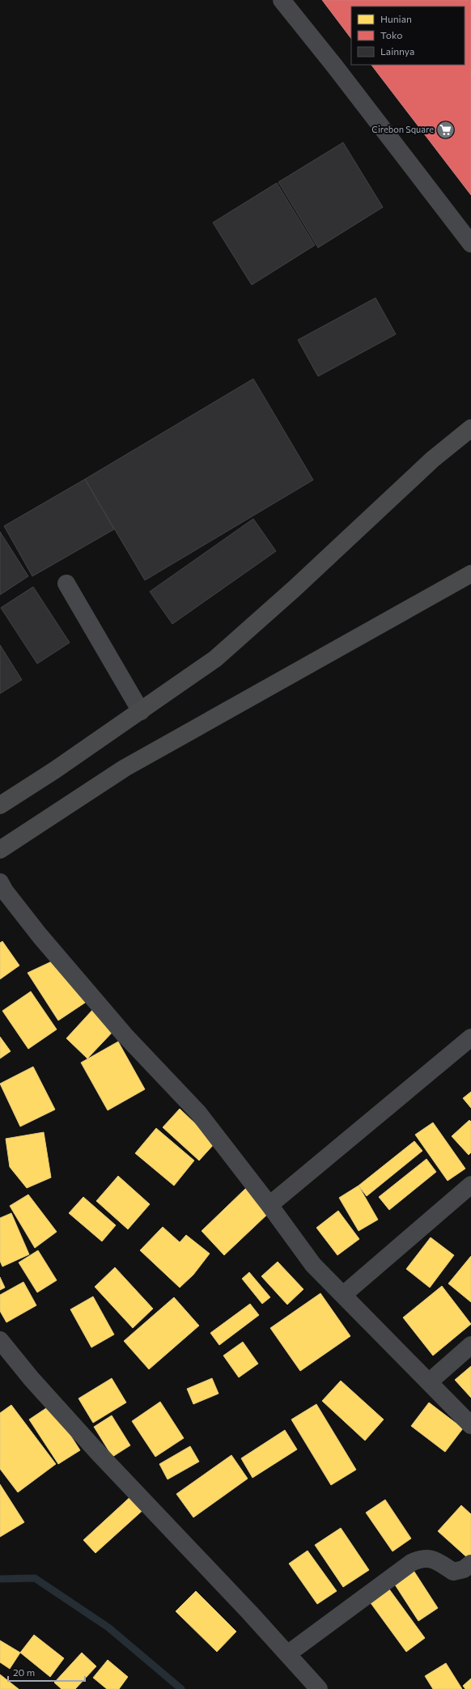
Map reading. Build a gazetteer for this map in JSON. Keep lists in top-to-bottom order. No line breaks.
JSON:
{"places":{"supermarket":["Cirebon Square"]},"legend":["Hunian","Toko","Lainnya"],"scale_bar":"20 m"}
